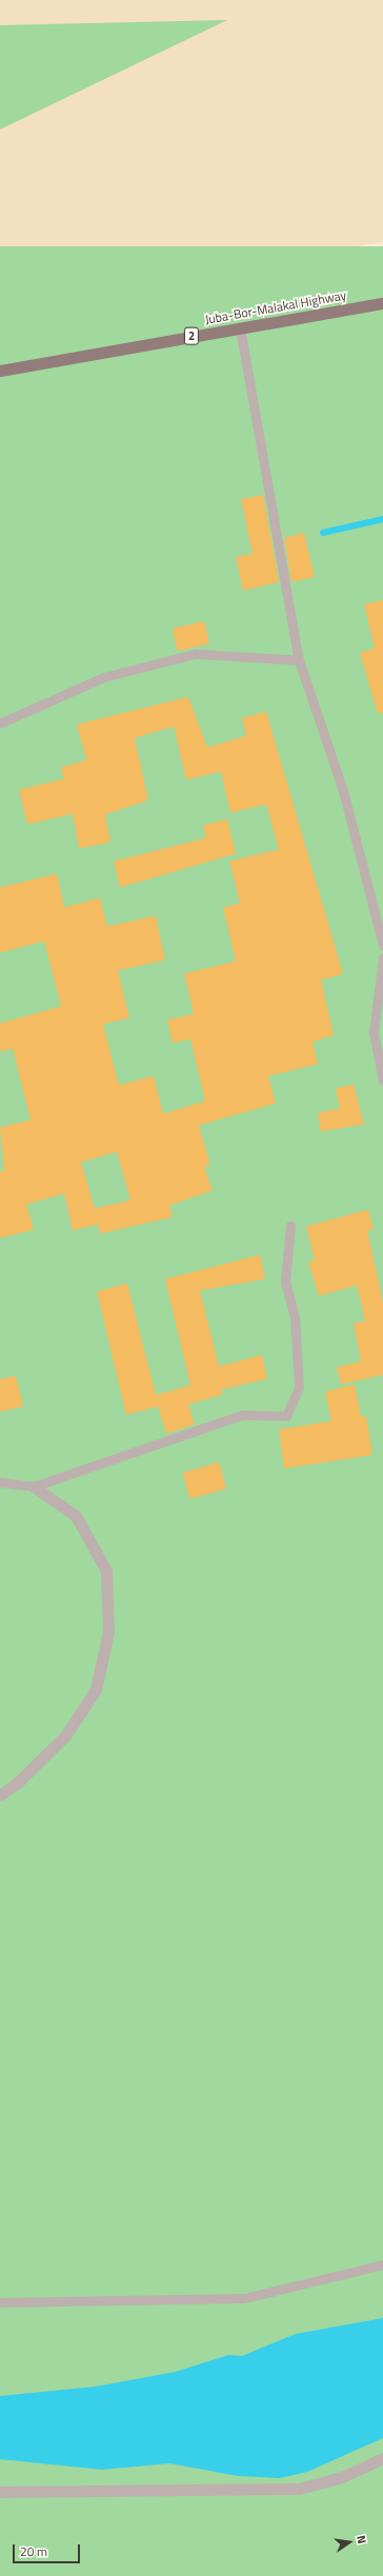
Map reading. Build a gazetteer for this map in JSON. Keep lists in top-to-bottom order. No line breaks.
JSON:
{"streets":{"main road":["Juba-Bor-Malakal Highway","2"]},"scale_bar":"20 m","north":"right"}
